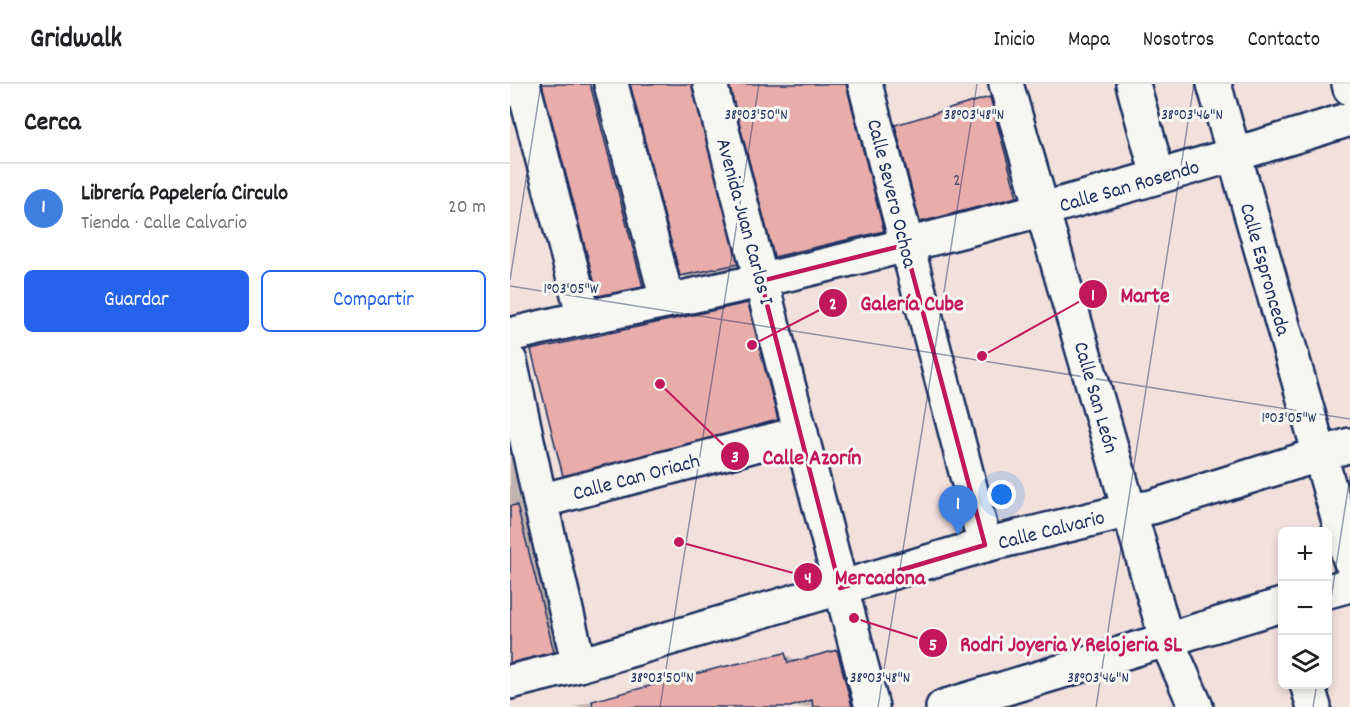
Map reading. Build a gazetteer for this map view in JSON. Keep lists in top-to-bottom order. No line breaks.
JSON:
{"streets":{"street":["Calle San Rosendo","Calle Severo Ochoa","Avenida Juan Carlos I","Calle Espronceda","Calle San León","Calle Can Oriach","Calle Calvario"]},"crossings":[["Calle San Rosendo","Calle Severo Ochoa"],["Calle San Rosendo","Avenida Juan Carlos I"],["Calle San Rosendo","Calle Espronceda"],["Calle San Rosendo","Calle San León"],["Calle Severo Ochoa","Calle Calvario"],["Avenida Juan Carlos I","Calle Can Oriach"],["Avenida Juan Carlos I","Calle Calvario"],["Calle Espronceda","Calle Calvario"],["Calle San León","Calle Calvario"]],"places":["Galería Cube","Marte","Calle Azorín","Mercadona","Rodri Joyeria Y Relojeria SL"],"house_numbers":["2"],"page":{"header":"Gridwalk","nav":["Inicio","Mapa","Nosotros","Contacto"],"heading":"Cerca","list":[{"mark":"1","name":"Librería Papelería Circulo","note":"Tienda · Calle Calvario","value":"20 m"}],"buttons":["Guardar","Compartir"],"pins":"1","map_buttons":["+","−"]},"coordinates":["38°03'50\"N","38°03'48\"N","38°03'46\"N","1°03'05\"W"]}
